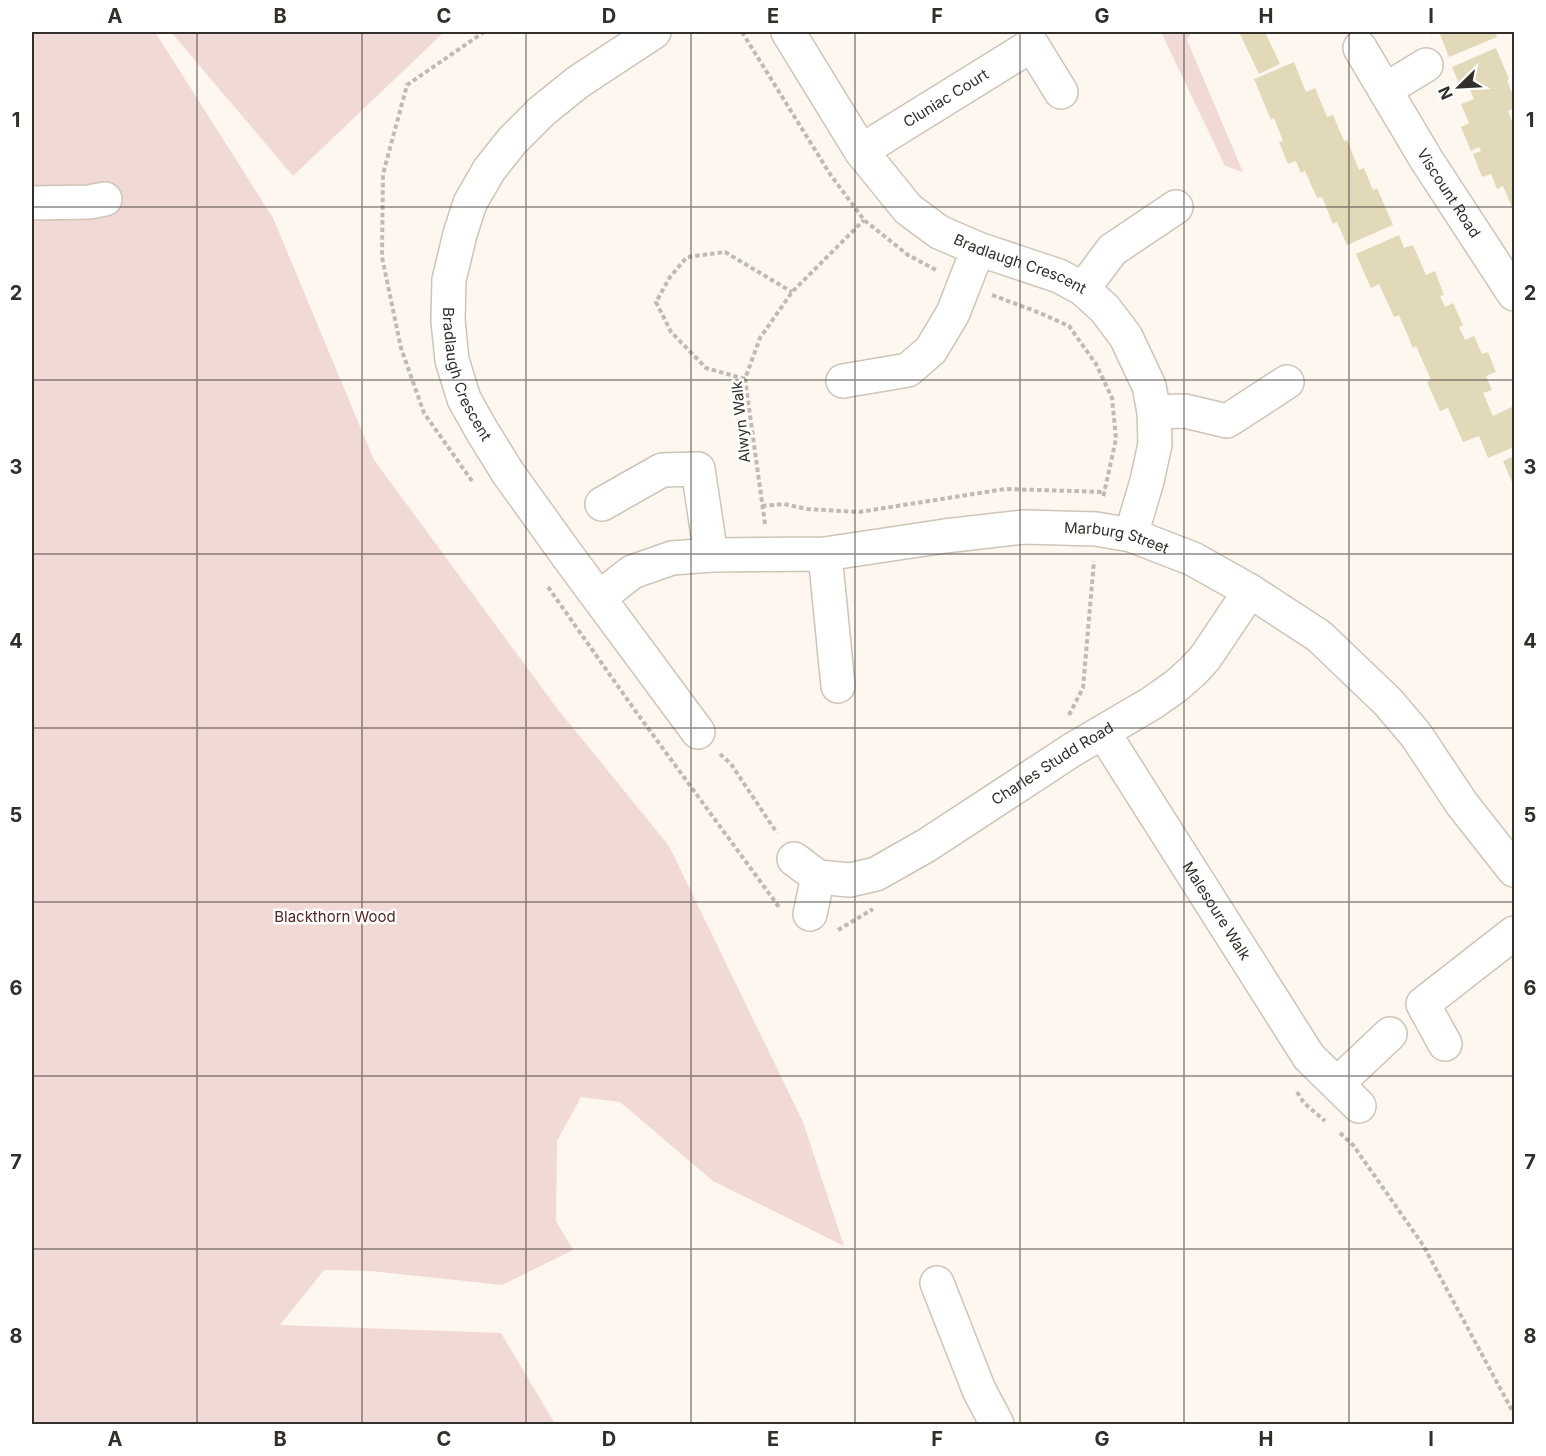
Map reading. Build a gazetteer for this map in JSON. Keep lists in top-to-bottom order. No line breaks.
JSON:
{"streets":{"street":["Cluniac Court","Viscount Road","Bradlaugh Crescent","Marburg Street","Charles Studd Road","Malesoure Walk"],"path":["Alwyn Walk"]},"crossings":[["Cluniac Court","Bradlaugh Crescent"],["Bradlaugh Crescent","Marburg Street"],["Alwyn Walk","Marburg Street"],["Marburg Street","Charles Studd Road"],["Charles Studd Road","Malesoure Walk"]],"parks":["Blackthorn Wood"],"north":"bottom left","grid":{"columns":["A","B","C","D","E","F","G","H","I"],"rows":["1","2","3","4","5","6","7","8"]}}
